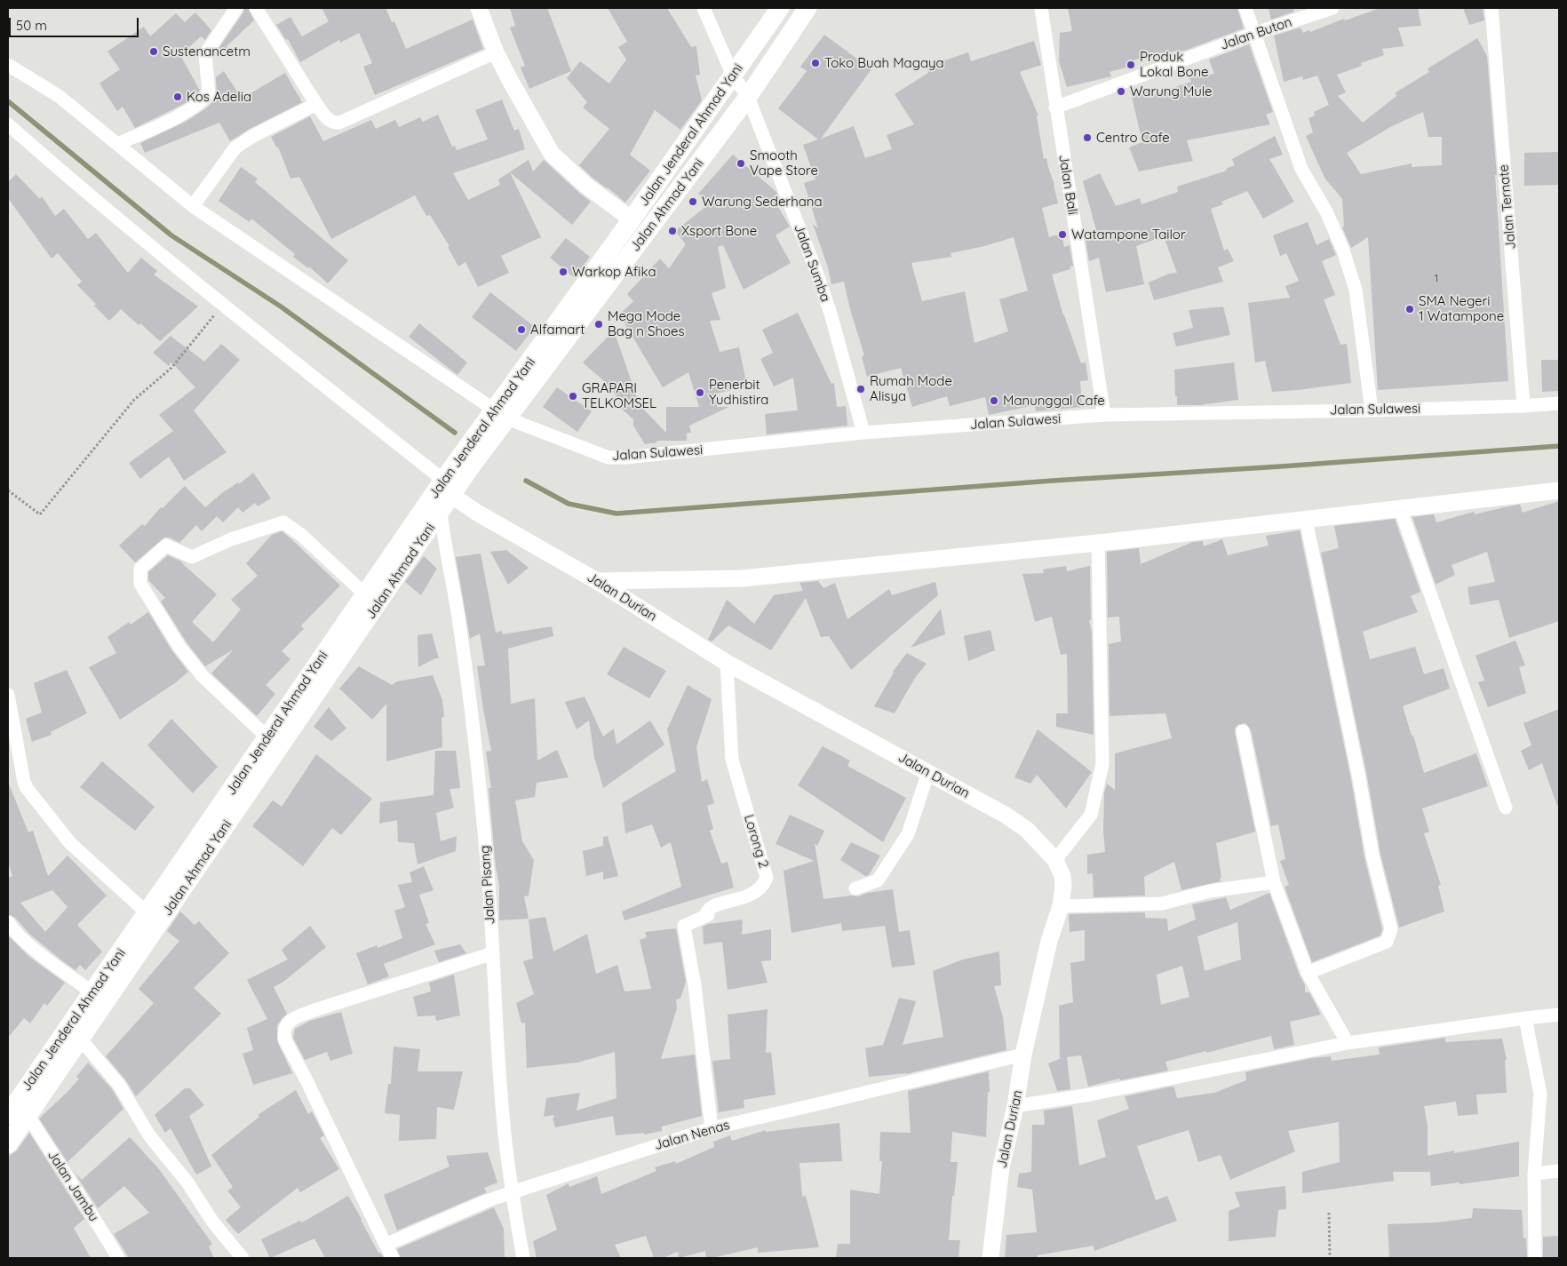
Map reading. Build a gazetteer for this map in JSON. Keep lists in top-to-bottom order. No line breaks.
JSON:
{"streets":{"main road":["Jalan Jenderal Ahmad Yani","Jalan Ahmad Yani"],"street":["Jalan Buton","Jalan Bali","Jalan Ternate","Jalan Sumba","Jalan Sulawesi","Jalan Durian","Lorong 2","Jalan Pisang","Jalan Nenas","Jalan Jambu"]},"crossings":[["Jalan Buton","Jalan Bali"],["Jalan Jenderal Ahmad Yani","Jalan Ahmad Yani"],["Jalan Jenderal Ahmad Yani","Jalan Sumba"],["Jalan Jenderal Ahmad Yani","Jalan Sulawesi"],["Jalan Jenderal Ahmad Yani","Jalan Durian"],["Jalan Bali","Jalan Sulawesi"],["Jalan Ahmad Yani","Jalan Sumba"],["Jalan Ahmad Yani","Jalan Sulawesi"],["Jalan Ahmad Yani","Jalan Durian"],["Jalan Ahmad Yani","Jalan Pisang"],["Jalan Ahmad Yani","Jalan Jambu"],["Jalan Ternate","Jalan Sulawesi"],["Jalan Sumba","Jalan Sulawesi"],["Jalan Durian","Lorong 2"],["Jalan Durian","Jalan Nenas"],["Lorong 2","Jalan Nenas"],["Jalan Pisang","Jalan Nenas"]],"places":["Sustenancetm","Toko Buah Magaya","Produk Lokal Bone","Warung Mule","Kos Adelia","Centro Cafe","Smooth Vape Store","Warung Sederhana","Xsport Bone","Watampone Tailor","Warkop Afika","SMA Negeri 1 Watampone","Mega Mode Bag n Shoes","Alfamart","Rumah Mode Alisya","Penerbit Yudhistira","GRAPARI TELKOMSEL","Manunggal Cafe"],"house_numbers":["1"],"scale_bar":"50 m"}
